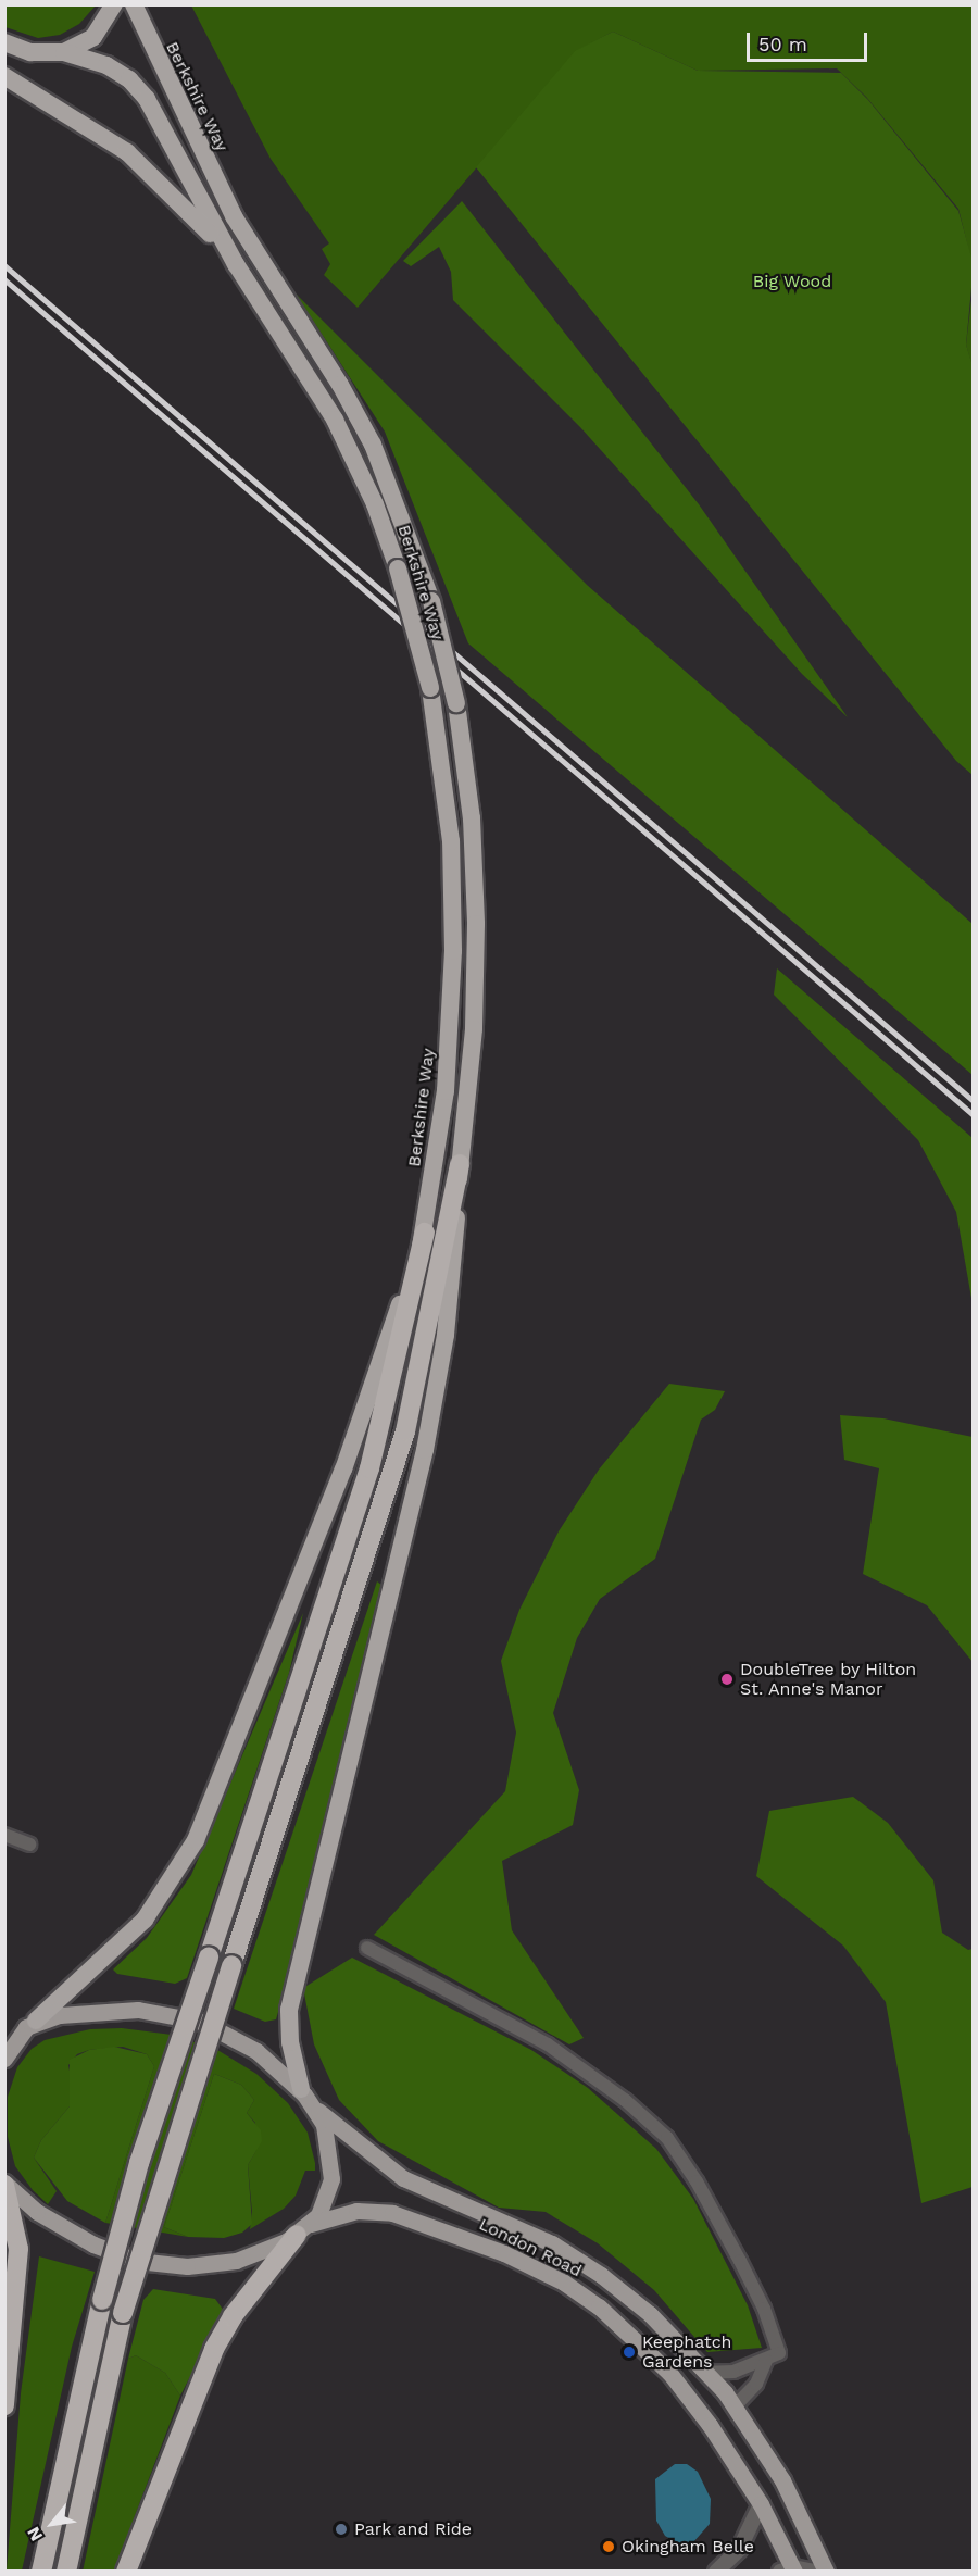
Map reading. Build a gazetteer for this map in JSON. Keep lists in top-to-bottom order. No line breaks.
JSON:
{"streets":{"highway":["Berkshire Way"],"main road":["London Road"]},"parks":["Big Wood"],"places":["DoubleTree by Hilton St. Anne's Manor","Keephatch Gardens","Park and Ride","Okingham Belle"],"scale_bar":"50 m","north":"bottom left"}
